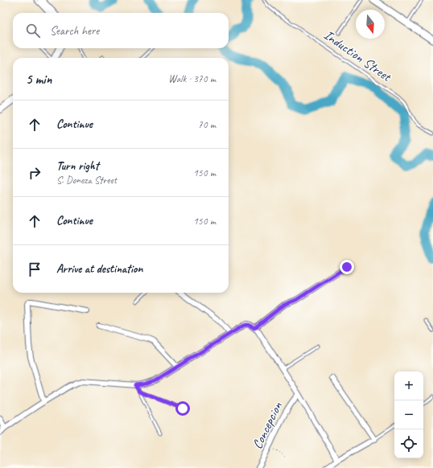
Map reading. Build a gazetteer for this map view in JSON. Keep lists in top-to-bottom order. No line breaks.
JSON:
{"streets":{"street":["Concepcion"],"lane":["Induction Street"]},"north":"bottom","page":{"search":"Search here","heading":["5 min","Walk · 370 m"],"list":[["Continue","70 m"],["Turn right","S. Doneza Street","150 m"],["Continue","150 m"],"Arrive at destination"],"map_buttons":["+","−"]}}
